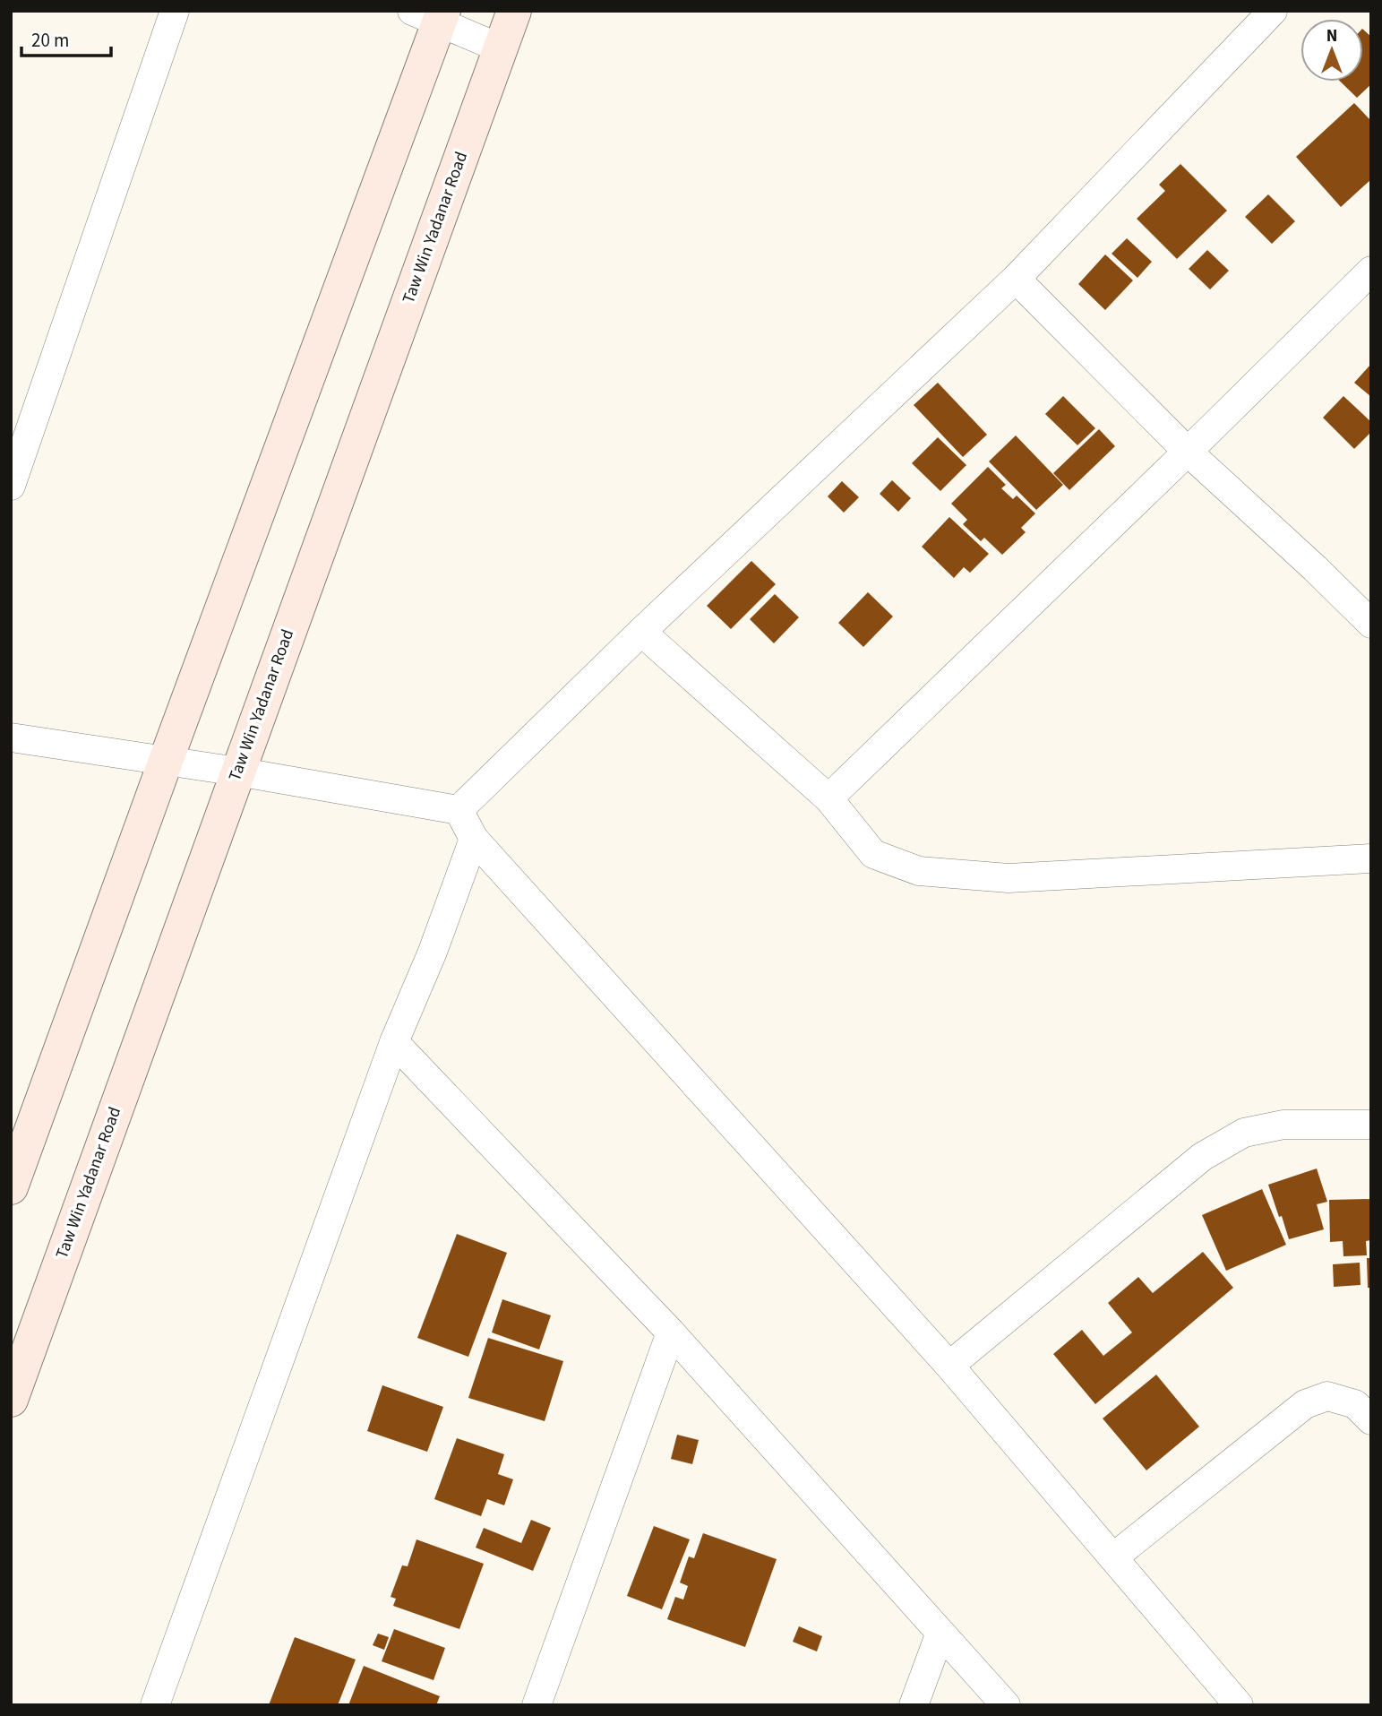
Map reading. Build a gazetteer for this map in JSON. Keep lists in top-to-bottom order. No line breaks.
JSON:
{"streets":{"main road":["Taw Win Yadanar Road"]},"scale_bar":"20 m","north":"top"}
